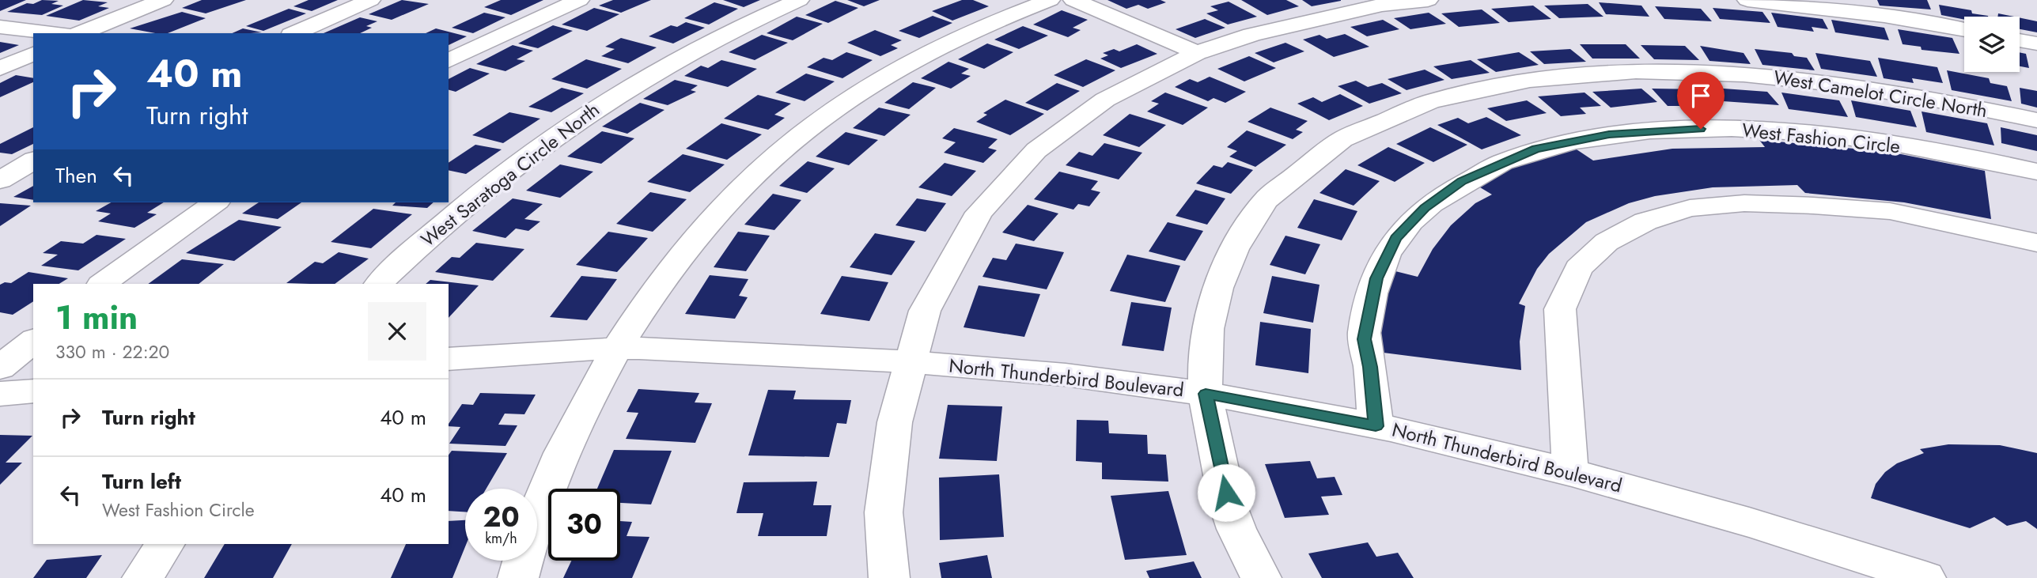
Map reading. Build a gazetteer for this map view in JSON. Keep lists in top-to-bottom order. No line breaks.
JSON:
{"streets":{"street":["West Camelot Circle North","West Fashion Circle","West Saratoga Circle North","North Thunderbird Boulevard"]},"crossings":[["West Camelot Circle North","North Thunderbird Boulevard"],["West Fashion Circle","North Thunderbird Boulevard"]],"page":{"turn":["40 m","Turn right"],"then":"Then","heading":["1 min","330 m · 22:20"],"list":[{"name":"Turn right","value":"40 m"},{"name":"Turn left","note":"West Fashion Circle","value":"40 m"}],"speed":"20 km/h","limit":"30"}}
